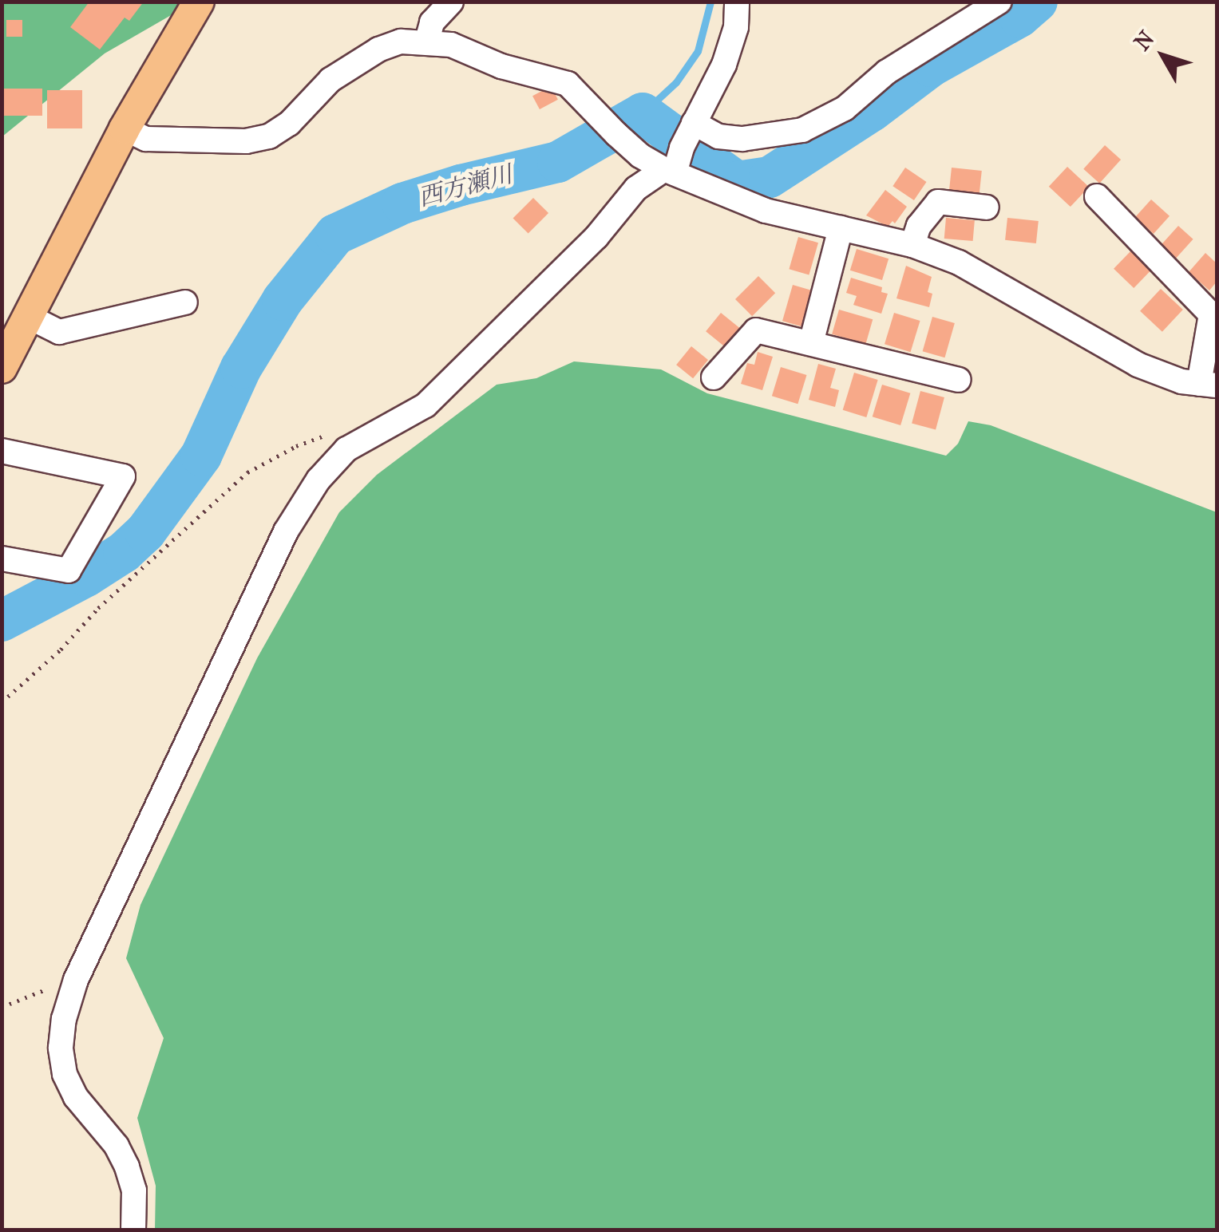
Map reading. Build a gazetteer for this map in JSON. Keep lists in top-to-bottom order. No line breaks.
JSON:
{"water":["西方瀬川"],"north":"top left"}
